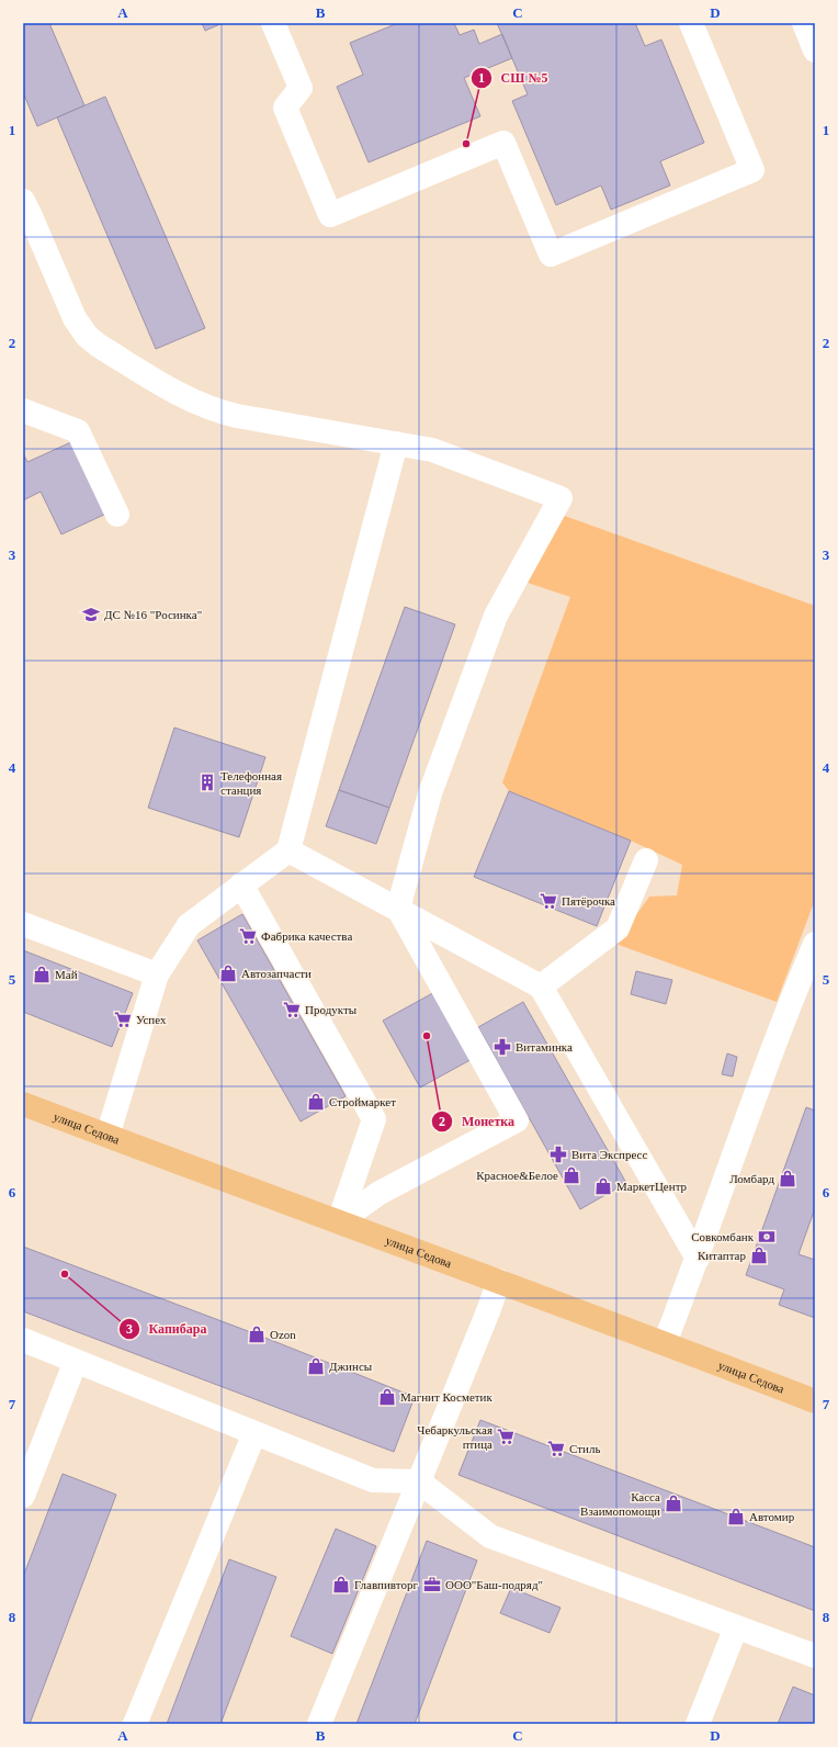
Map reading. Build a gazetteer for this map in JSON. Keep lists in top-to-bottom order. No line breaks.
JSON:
{"streets":{"main road":["улица Седова"]},"places":{"other":["СШ №5","Монетка","Капибара"],"school or university":["ДС №16 \"Росинка\""],"building":["Телефонная станция"],"supermarket":["Пятёрочка","Фабрика качества","Продукты","Успех","Чебаркульская птица","Стиль"],"shop":["Автозапчасти","Май","Строймаркет","Красное&Белое","Ломбард","МаркетЦентр","Китаптар","Ozon","Джинсы","Магнит Косметик","Касса Взаимопомощи","Автомир","Главпивторг"],"pharmacy":["Витаминка","Вита Экспресс"],"bank":["Совкомбанк"],"office":["ООО\"Баш-подряд\""]},"grid":{"columns":["A","B","C","D"],"rows":["1","2","3","4","5","6","7","8"]}}
